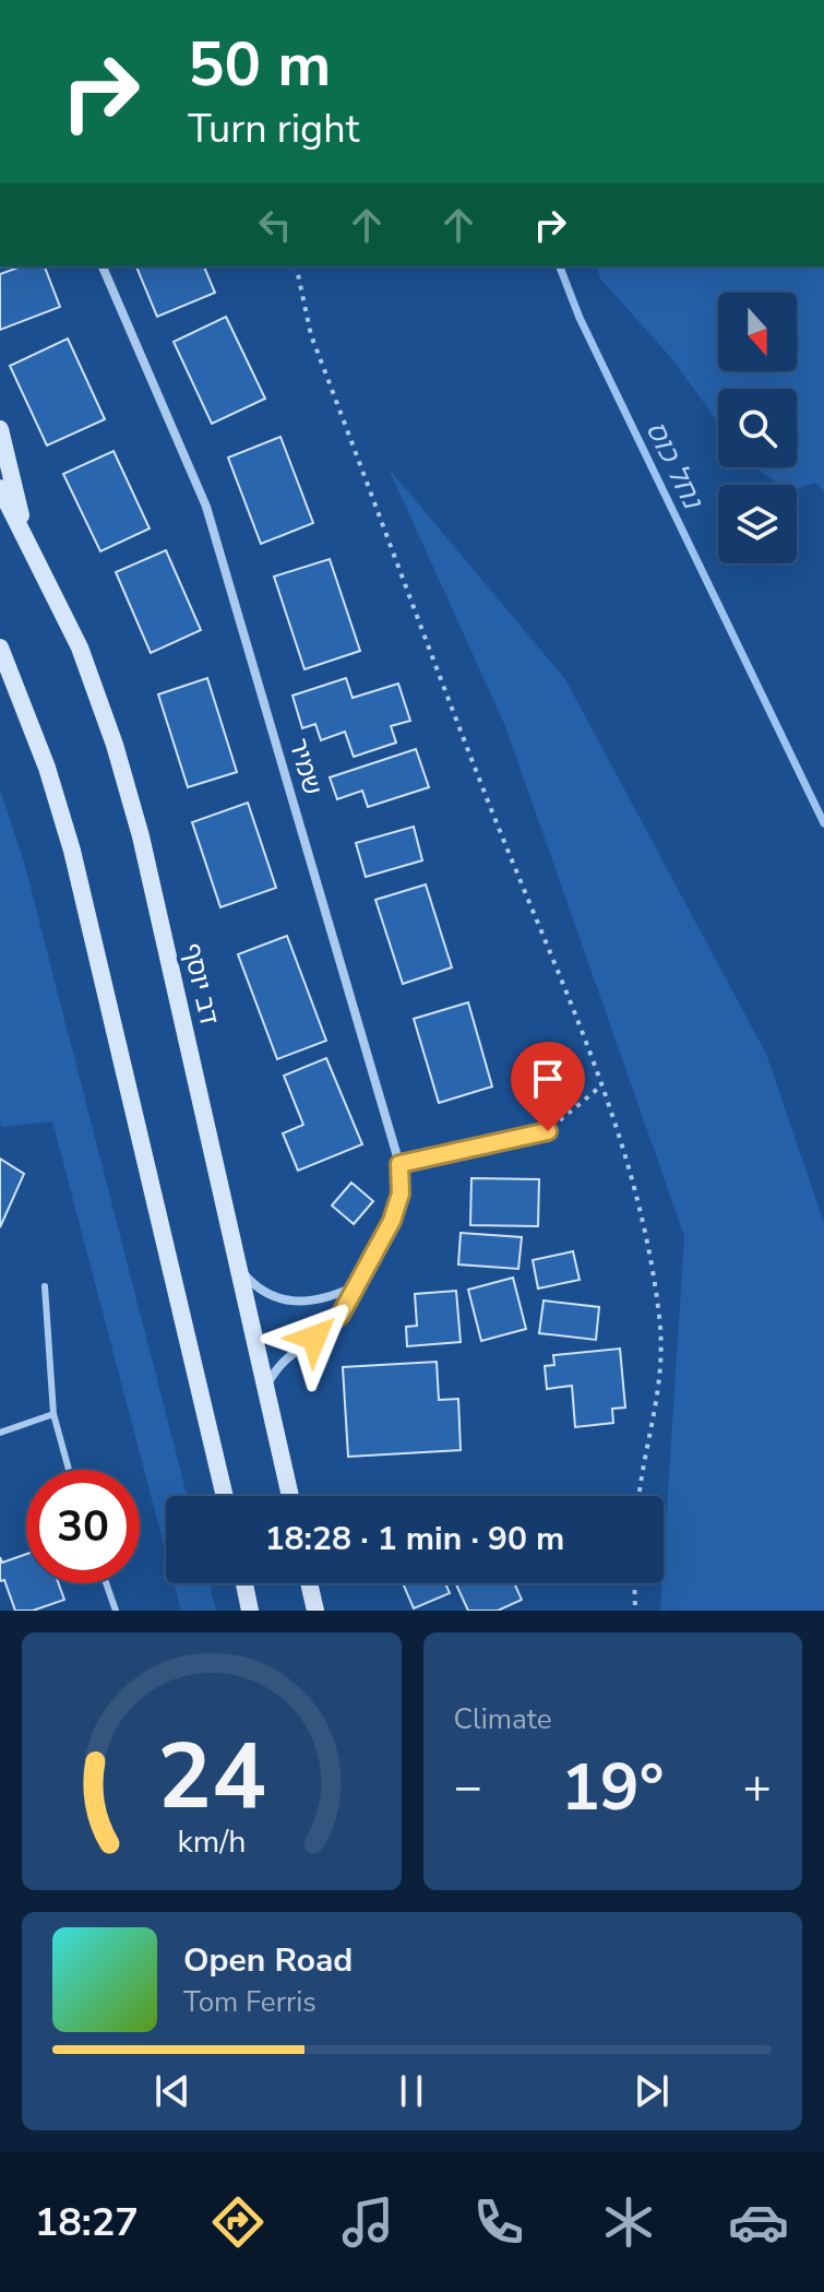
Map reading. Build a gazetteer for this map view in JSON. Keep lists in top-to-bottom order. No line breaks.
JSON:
{"streets":{"main road":["דב יוסף"],"street":["שמיר"]},"crossings":[["שמיר","דב יוסף"]],"water":["נחל כוס"],"north":"bottom","page":{"turn":["50 m","Turn right"],"limit":"30","trip":"18:28 · 1 min · 90 m","tile":"Climate","heat":["−","19°","+"],"song":["Open Road","Tom Ferris"],"tabs":"18:27","gauge":["24","km/h"]}}
